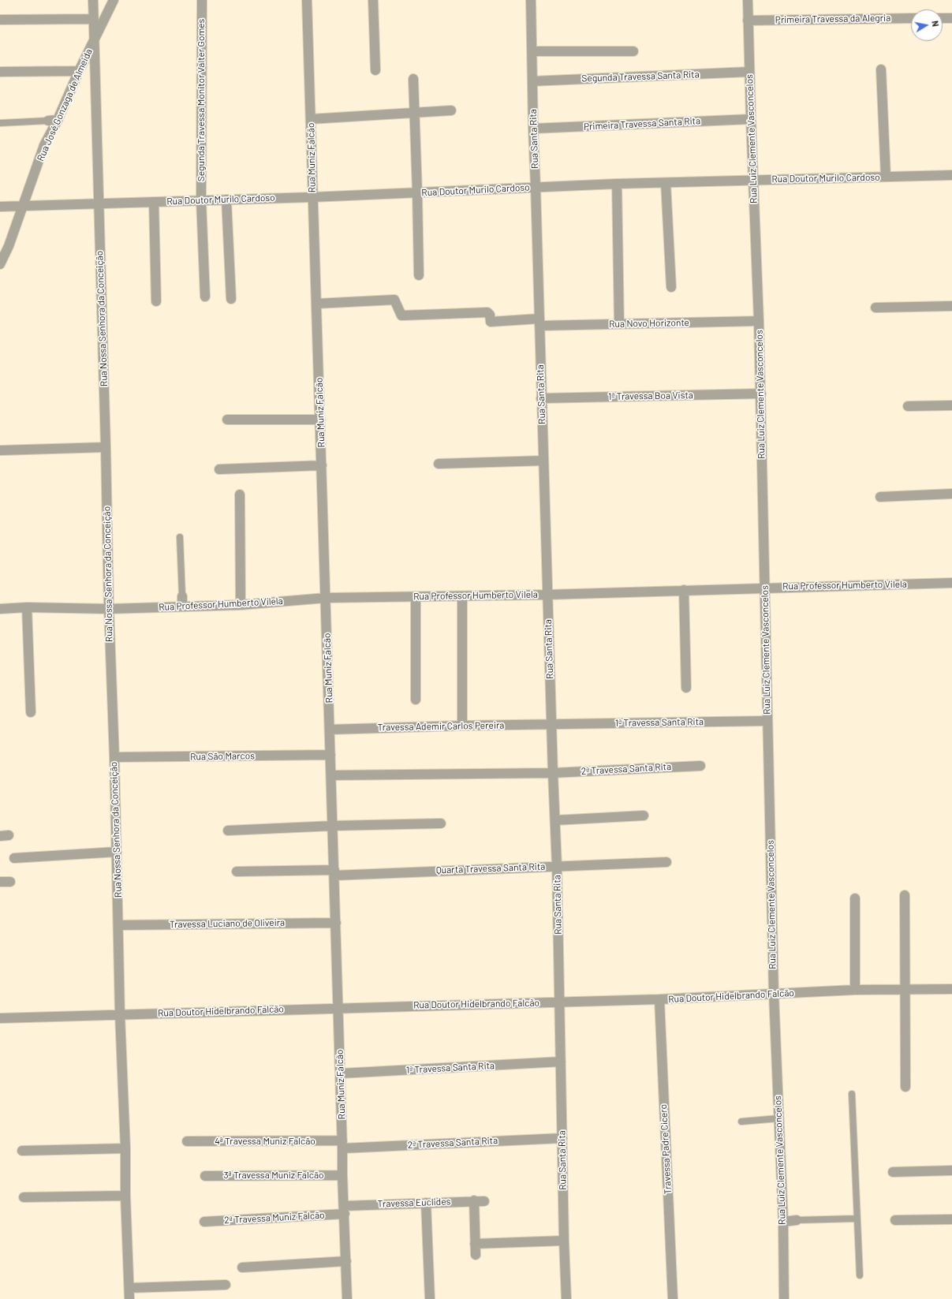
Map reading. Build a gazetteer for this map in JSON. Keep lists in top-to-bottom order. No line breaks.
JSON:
{"streets":{"street":["Primeira Travessa da Alegria","Segunda Travessa Santa Rita","Segunda Travessa Monitor Valter Gomes","Rua José Gonzaga de Almeida","Primeira Travessa Santa Rita","Rua Santa Rita","Rua Luiz Clemente Vasconcelos","Rua Muniz Falcão","Rua Doutor Murilo Cardoso","Rua Nossa Senhora da Conceição","Rua Novo Horizonte","1ª Travessa Boa Vista","Rua Professor Humberto Vilela","1ª Travessa Santa Rita","Travessa Ademir Carlos Pereira","Rua São Marcos","2ª Travessa Santa Rita","Quarta Travessa Santa Rita","Travessa Luciano de Oliveira","Rua Doutor Hidelbrando Falcão","4ª Travessa Muniz Falcão","Travessa Padre Cícero","3ª Travessa Muniz Falcão","Travessa Euclides","2ª Travessa Muniz Falcão"]},"crossings":[["Primeira Travessa da Alegria","Rua Luiz Clemente Vasconcelos"],["Segunda Travessa Santa Rita","Rua Santa Rita"],["Segunda Travessa Santa Rita","Rua Luiz Clemente Vasconcelos"],["Segunda Travessa Monitor Valter Gomes","Rua Doutor Murilo Cardoso"],["Rua José Gonzaga de Almeida","Rua Doutor Murilo Cardoso"],["Rua José Gonzaga de Almeida","Rua Nossa Senhora da Conceição"],["Primeira Travessa Santa Rita","Rua Santa Rita"],["Primeira Travessa Santa Rita","Rua Luiz Clemente Vasconcelos"],["Rua Santa Rita","Rua Doutor Murilo Cardoso"],["Rua Santa Rita","Rua Novo Horizonte"],["Rua Santa Rita","1ª Travessa Boa Vista"],["Rua Santa Rita","Rua Professor Humberto Vilela"],["Rua Santa Rita","1ª Travessa Santa Rita"],["Rua Santa Rita","Travessa Ademir Carlos Pereira"],["Rua Santa Rita","2ª Travessa Santa Rita"],["Rua Santa Rita","Quarta Travessa Santa Rita"],["Rua Santa Rita","Rua Doutor Hidelbrando Falcão"],["Rua Luiz Clemente Vasconcelos","Rua Doutor Murilo Cardoso"],["Rua Luiz Clemente Vasconcelos","Rua Novo Horizonte"],["Rua Luiz Clemente Vasconcelos","1ª Travessa Boa Vista"],["Rua Luiz Clemente Vasconcelos","Rua Professor Humberto Vilela"],["Rua Luiz Clemente Vasconcelos","1ª Travessa Santa Rita"],["Rua Luiz Clemente Vasconcelos","Rua Doutor Hidelbrando Falcão"],["Rua Muniz Falcão","Rua Doutor Murilo Cardoso"],["Rua Muniz Falcão","Rua Novo Horizonte"],["Rua Muniz Falcão","Rua Professor Humberto Vilela"],["Rua Muniz Falcão","1ª Travessa Santa Rita"],["Rua Muniz Falcão","Travessa Ademir Carlos Pereira"],["Rua Muniz Falcão","Rua São Marcos"],["Rua Muniz Falcão","2ª Travessa Santa Rita"],["Rua Muniz Falcão","Quarta Travessa Santa Rita"],["Rua Muniz Falcão","Travessa Luciano de Oliveira"],["Rua Muniz Falcão","Rua Doutor Hidelbrando Falcão"],["Rua Muniz Falcão","4ª Travessa Muniz Falcão"],["Rua Muniz Falcão","3ª Travessa Muniz Falcão"],["Rua Muniz Falcão","Travessa Euclides"],["Rua Muniz Falcão","2ª Travessa Muniz Falcão"],["Rua Doutor Murilo Cardoso","Rua Nossa Senhora da Conceição"],["Rua Nossa Senhora da Conceição","Rua Professor Humberto Vilela"],["Rua Nossa Senhora da Conceição","Rua São Marcos"],["Rua Nossa Senhora da Conceição","Travessa Luciano de Oliveira"],["Rua Nossa Senhora da Conceição","Rua Doutor Hidelbrando Falcão"],["1ª Travessa Santa Rita","Travessa Ademir Carlos Pereira"],["2ª Travessa Santa Rita","4ª Travessa Muniz Falcão"],["Rua Doutor Hidelbrando Falcão","Travessa Padre Cícero"],["Travessa Euclides","2ª Travessa Muniz Falcão"]],"north":"right"}
